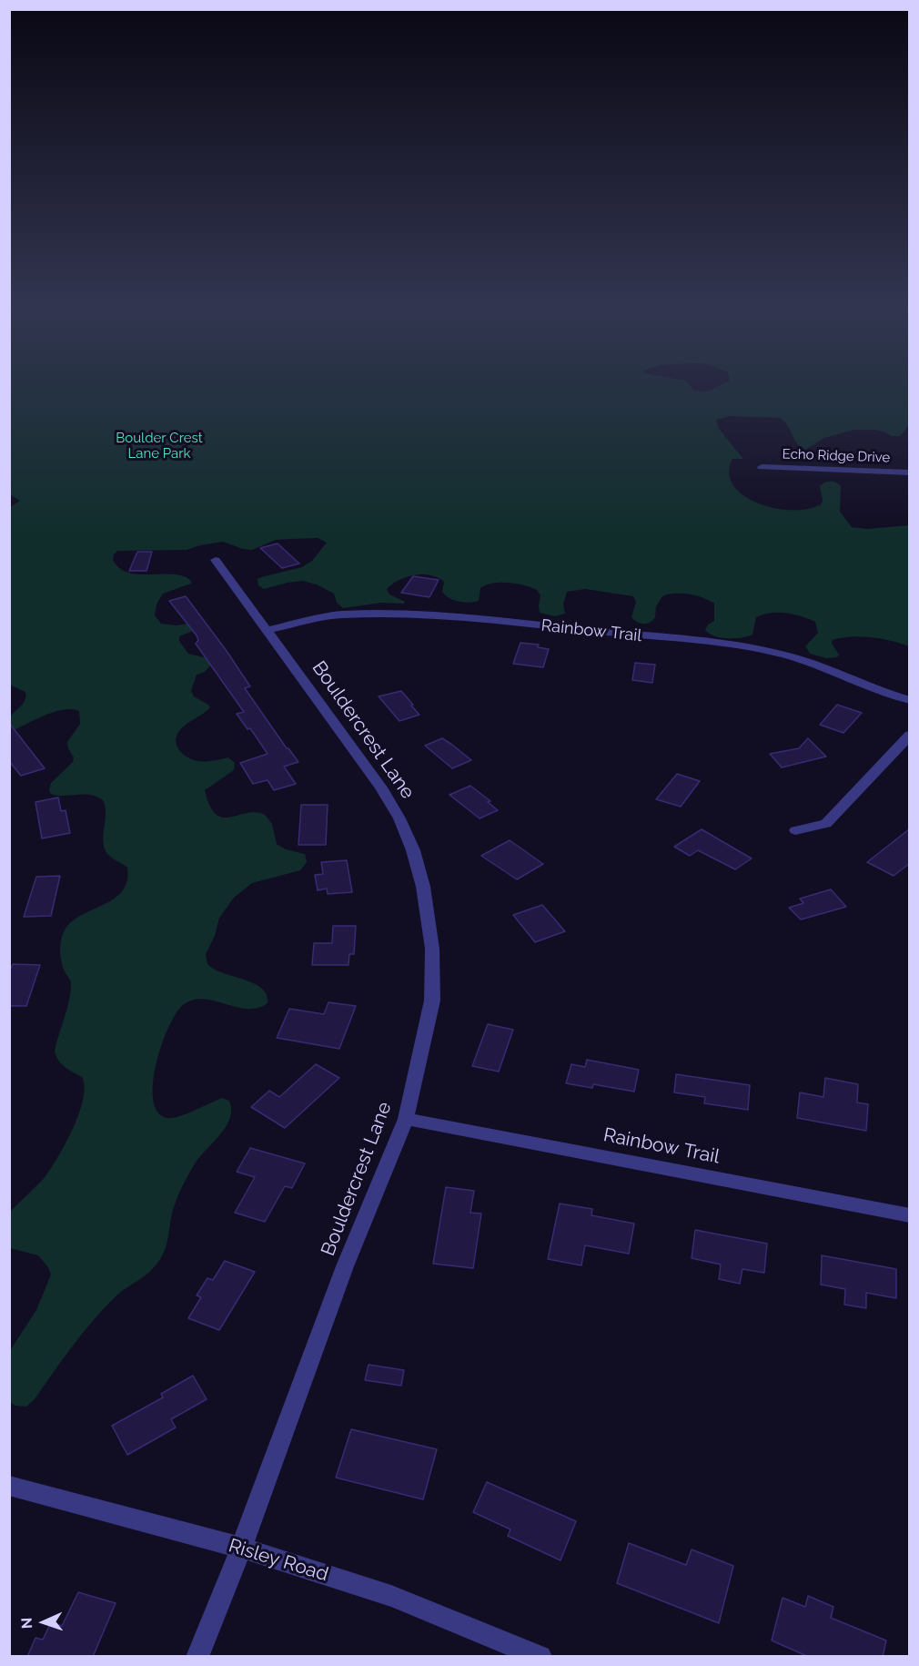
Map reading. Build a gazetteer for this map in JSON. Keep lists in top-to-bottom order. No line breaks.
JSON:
{"streets":{"street":["Echo Ridge Drive","Rainbow Trail","Bouldercrest Lane","Risley Road"]},"crossings":[["Rainbow Trail","Bouldercrest Lane"],["Bouldercrest Lane","Risley Road"]],"parks":["Boulder Crest Lane Park"],"north":"left"}
